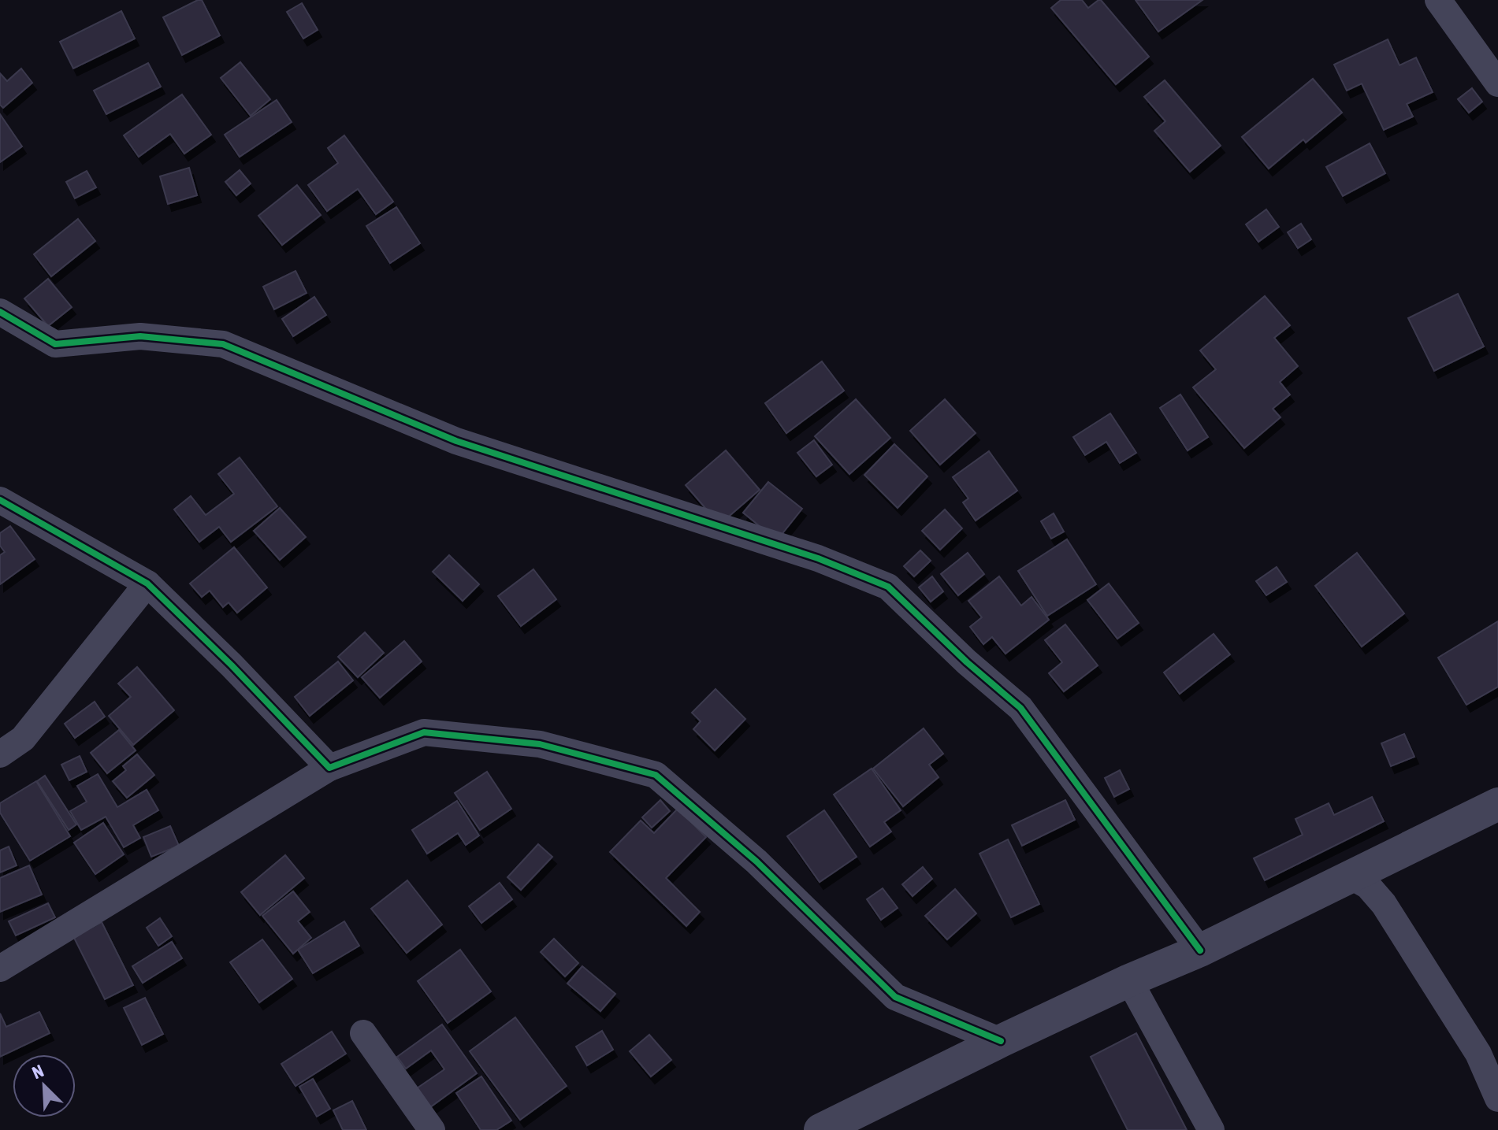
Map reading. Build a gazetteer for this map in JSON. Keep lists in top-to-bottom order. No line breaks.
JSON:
{"north":"top left"}
